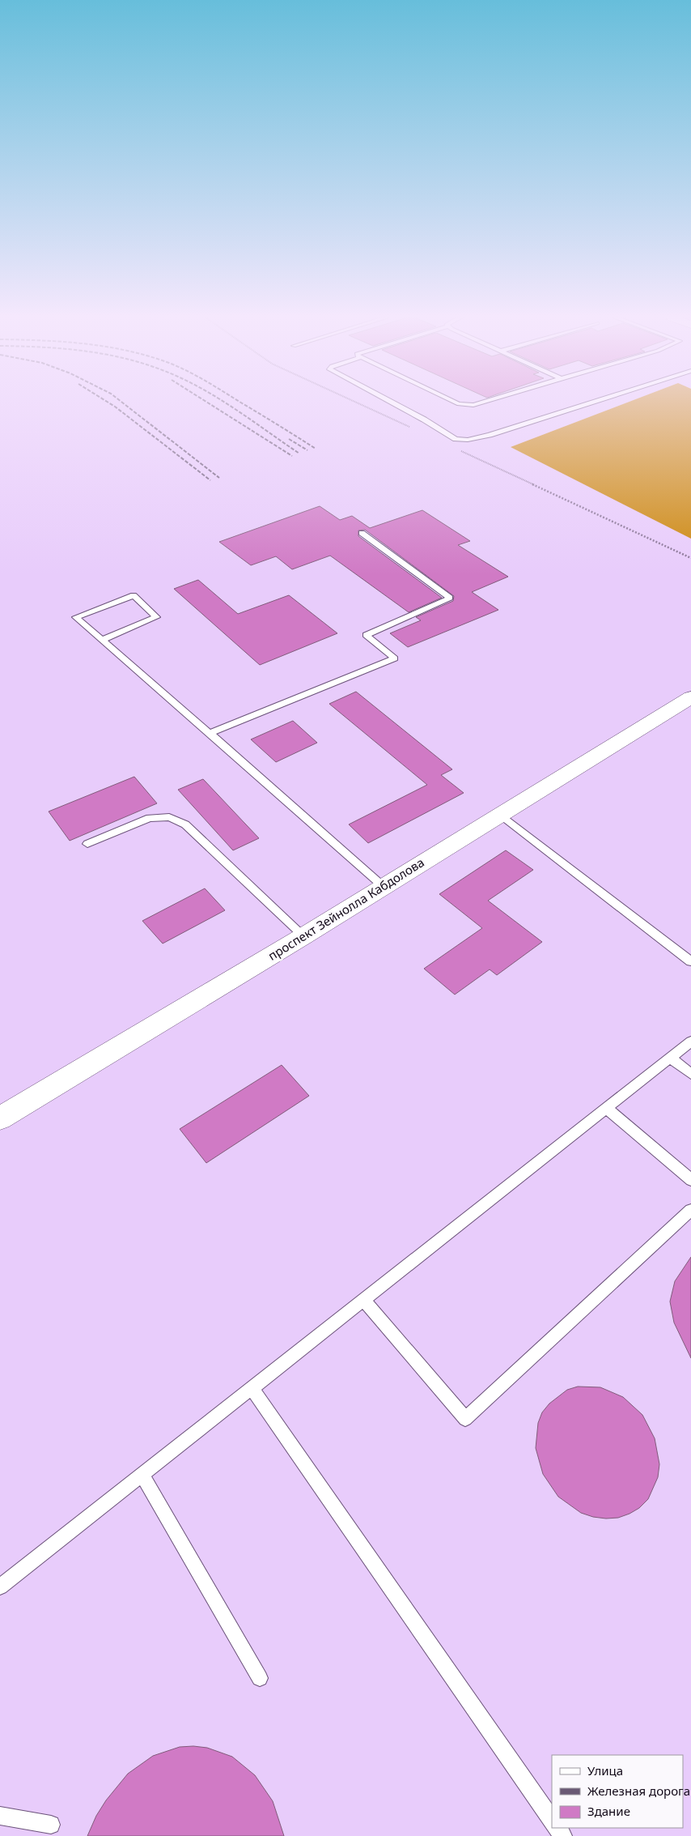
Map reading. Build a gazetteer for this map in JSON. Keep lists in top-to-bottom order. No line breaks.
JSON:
{"streets":{"main road":["проспект Зейнолла Кабдолова"]},"legend":["Улица","Железная дорога","Здание"]}
